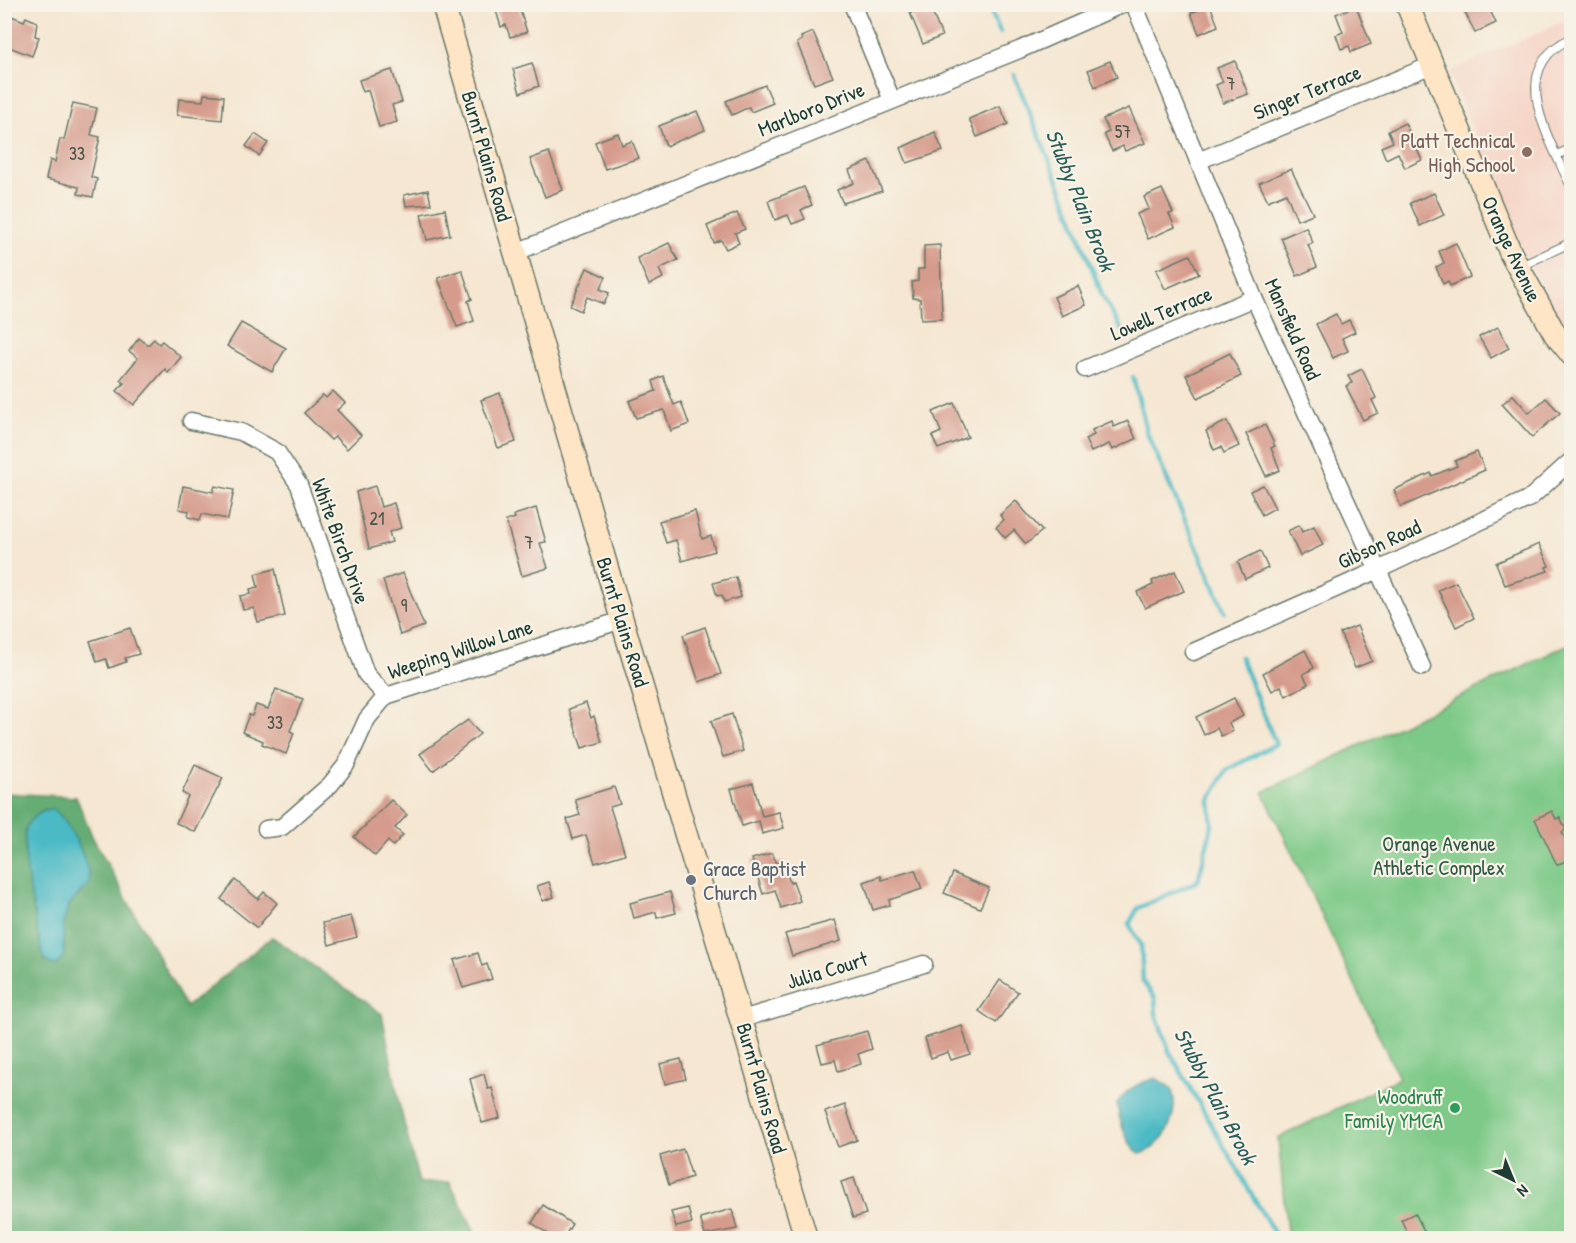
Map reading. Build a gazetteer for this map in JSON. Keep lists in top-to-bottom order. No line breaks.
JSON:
{"streets":{"main road":["Burnt Plains Road","Orange Avenue"],"street":["Singer Terrace","Marlboro Drive","Lowell Terrace","Mansfield Road","White Birch Drive","Gibson Road","Weeping Willow Lane","Julia Court"]},"crossings":[["Singer Terrace","Orange Avenue"],["Singer Terrace","Mansfield Road"],["Marlboro Drive","Burnt Plains Road"],["Burnt Plains Road","Weeping Willow Lane"],["Burnt Plains Road","Julia Court"],["Lowell Terrace","Mansfield Road"],["Mansfield Road","Gibson Road"],["White Birch Drive","Weeping Willow Lane"]],"water":["Stubby Plain Brook"],"parks":["Orange Avenue Athletic Complex"],"places":["Platt Technical High School","Grace Baptist Church","Woodruff Family YMCA"],"house_numbers":["7","57","33","21","7","9","33"],"north":"bottom right"}
